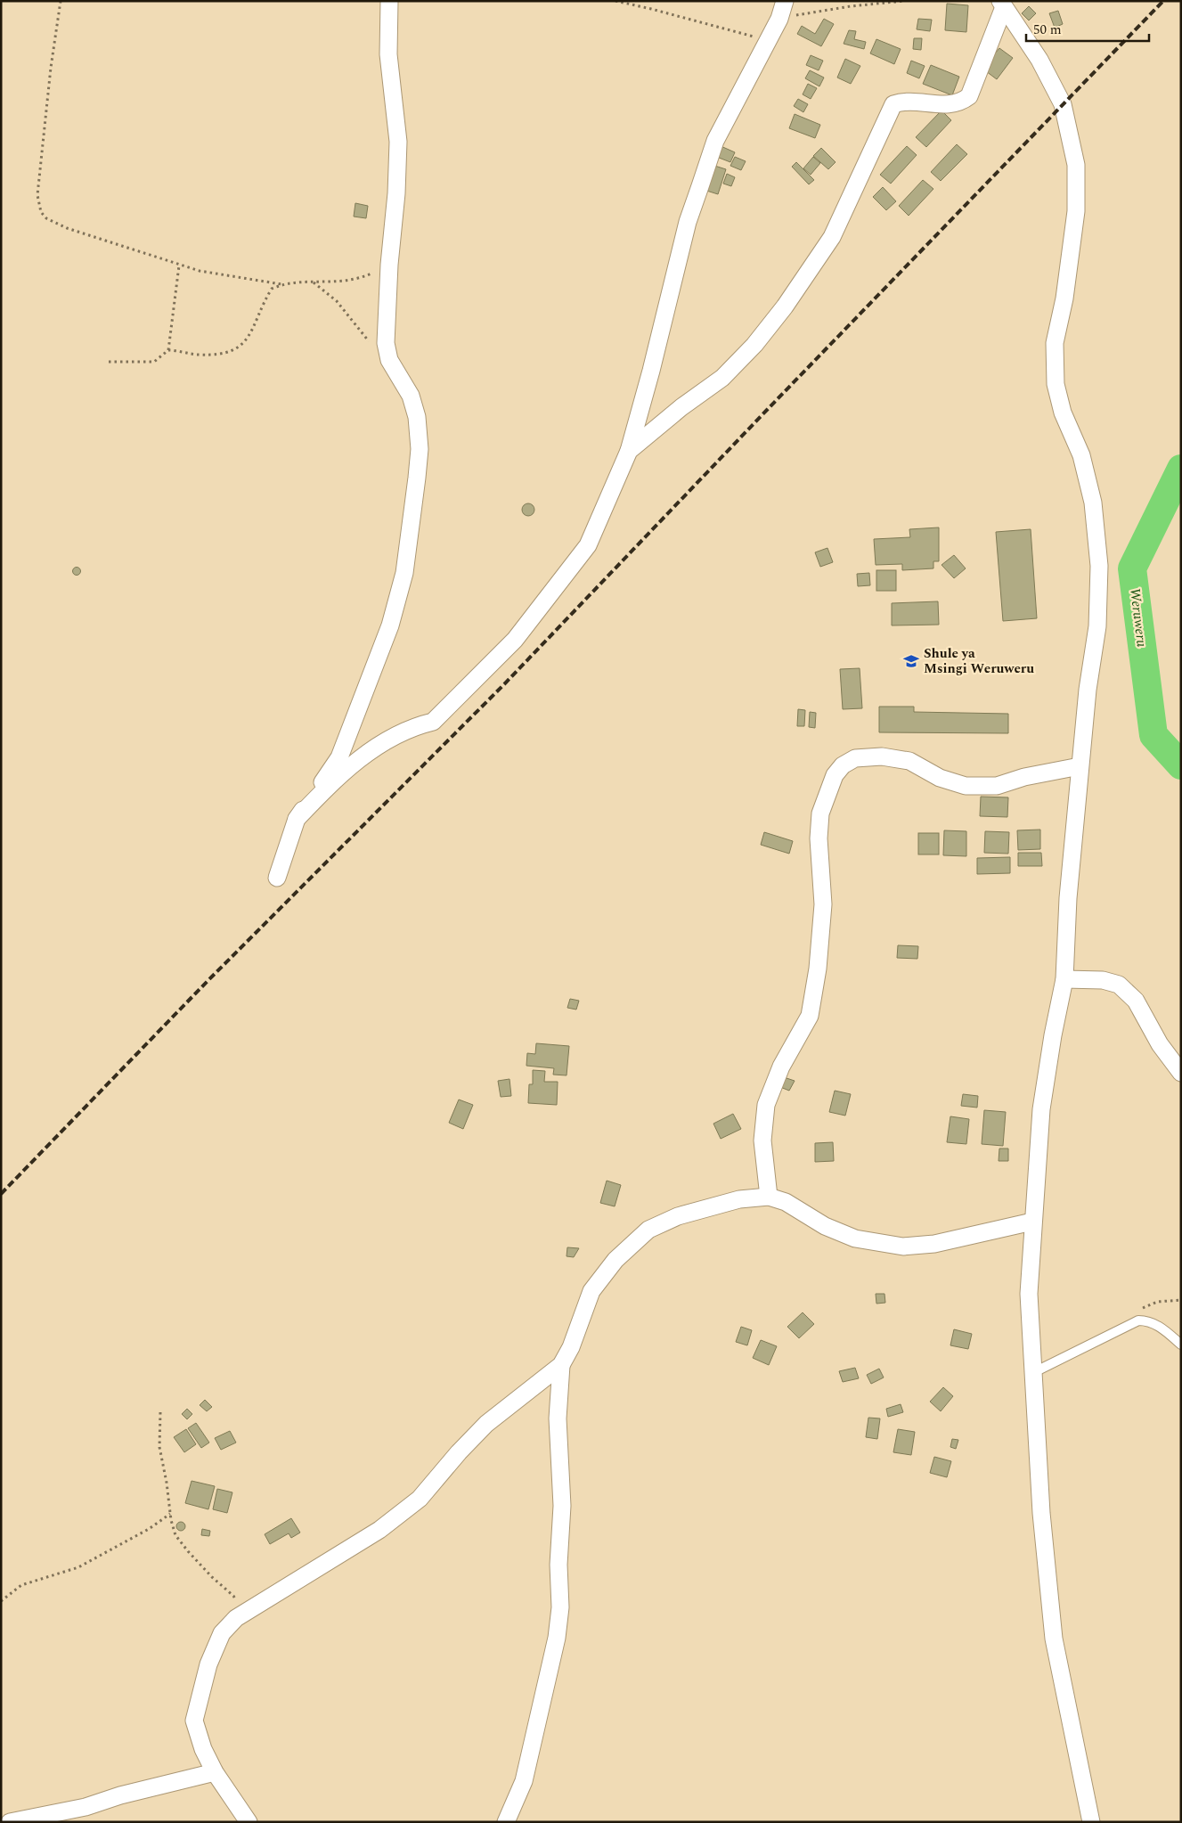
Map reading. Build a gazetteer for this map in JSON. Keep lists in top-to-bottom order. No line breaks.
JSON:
{"water":["Weruweru"],"places":{"school or university":["Shule ya Msingi Weruweru"]},"scale_bar":"50 m"}
